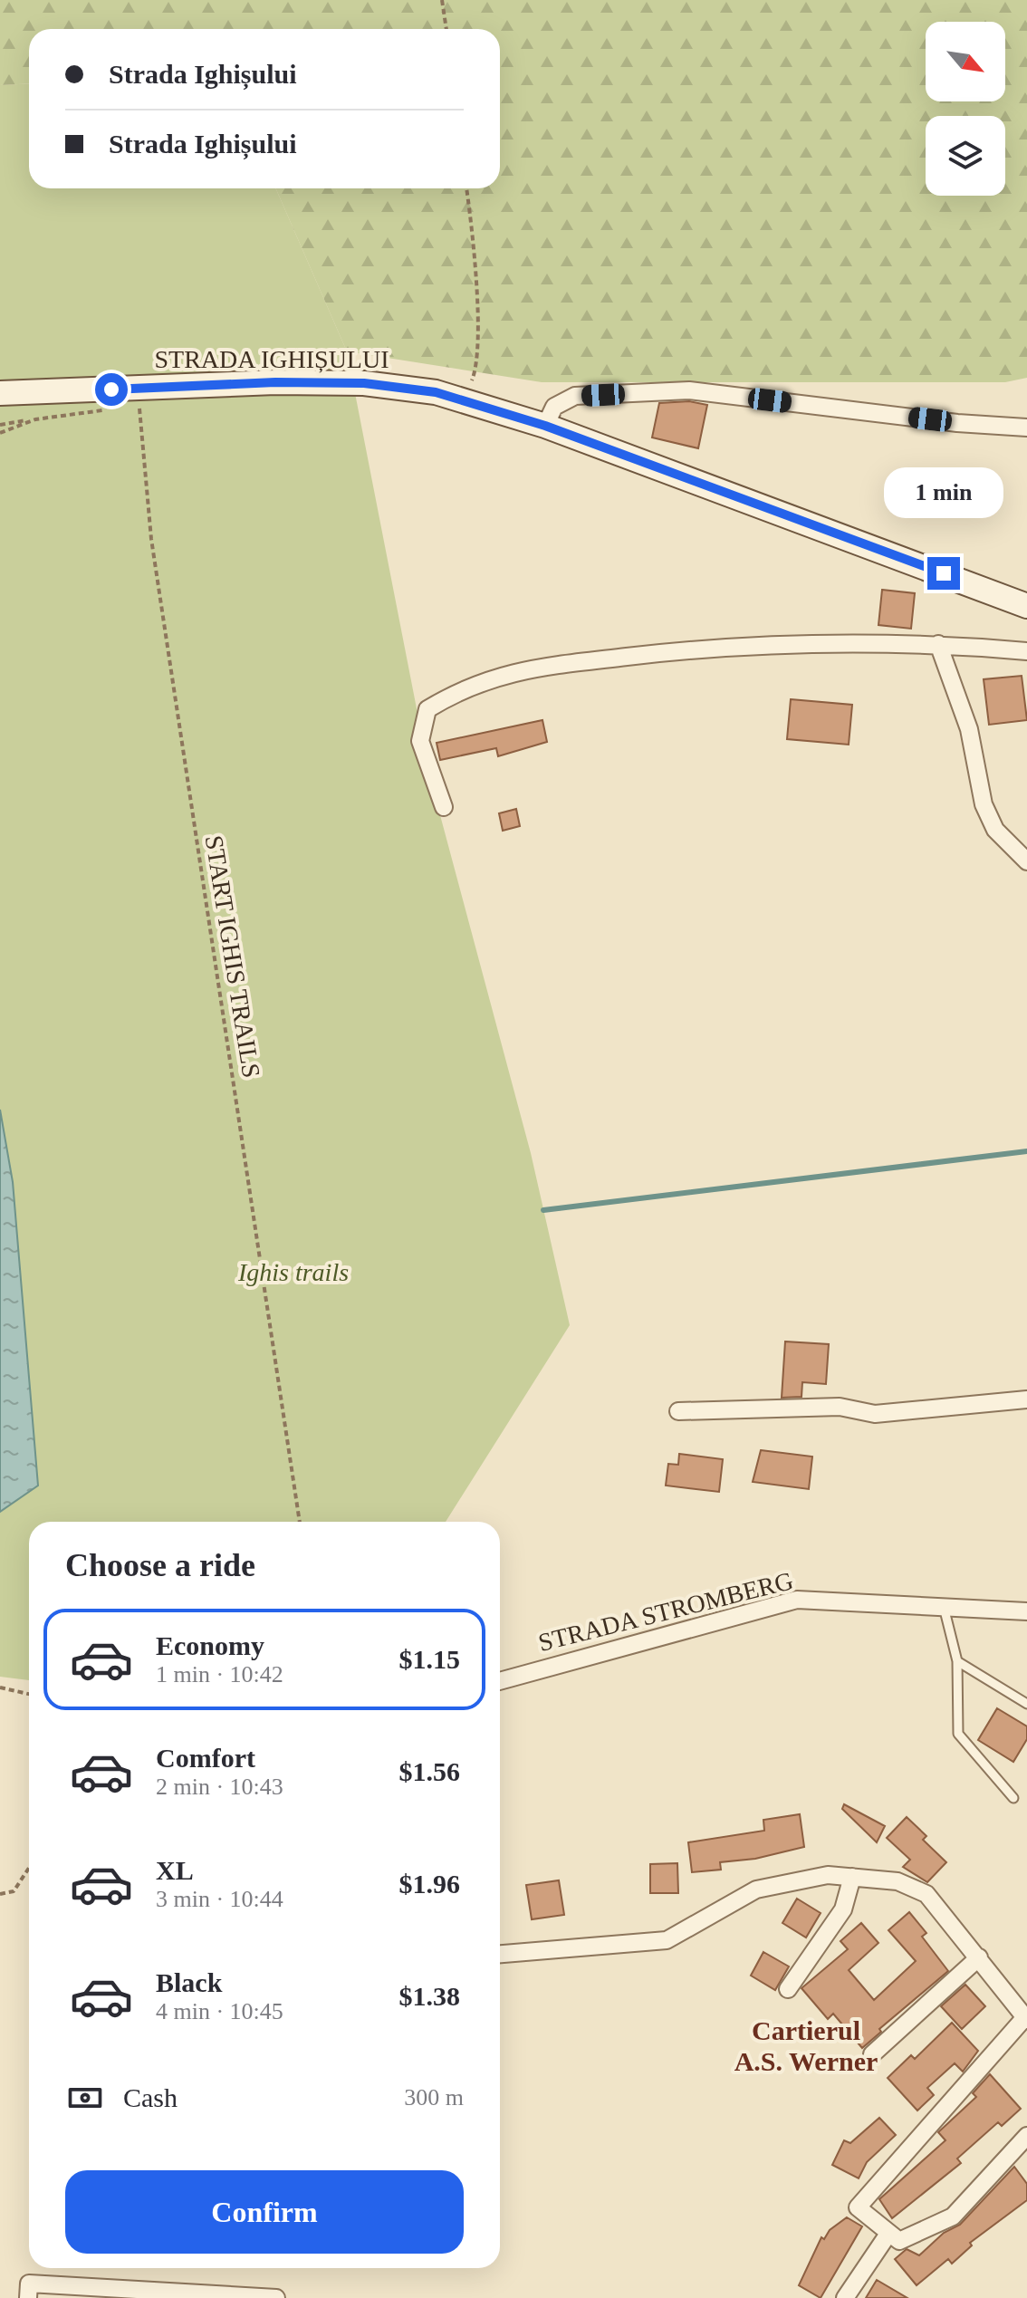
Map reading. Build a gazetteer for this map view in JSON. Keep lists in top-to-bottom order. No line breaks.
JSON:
{"streets":{"street":["STRADA IGHIȘULUI","STRADA STROMBERG"],"path":["START IGHIS TRAILS"]},"crossings":[["STRADA IGHIȘULUI","START IGHIS TRAILS"]],"districts":["Cartierul A.S. Werner"],"parks":["Ighis trails"],"north":"bottom right","page":{"banner":["Strada Ighișului","Strada Ighișului"],"bubble":"1 min","heading":"Choose a ride","list":[{"name":"Economy","note":"1 min · 10:42","value":"$1.15"},{"name":"Comfort","note":"2 min · 10:43","value":"$1.56"},{"name":"XL","note":"3 min · 10:44","value":"$1.96"},{"name":"Black","note":"4 min · 10:45","value":"$1.38"}],"pay":["Cash","300 m"],"buttons":"Confirm"}}
